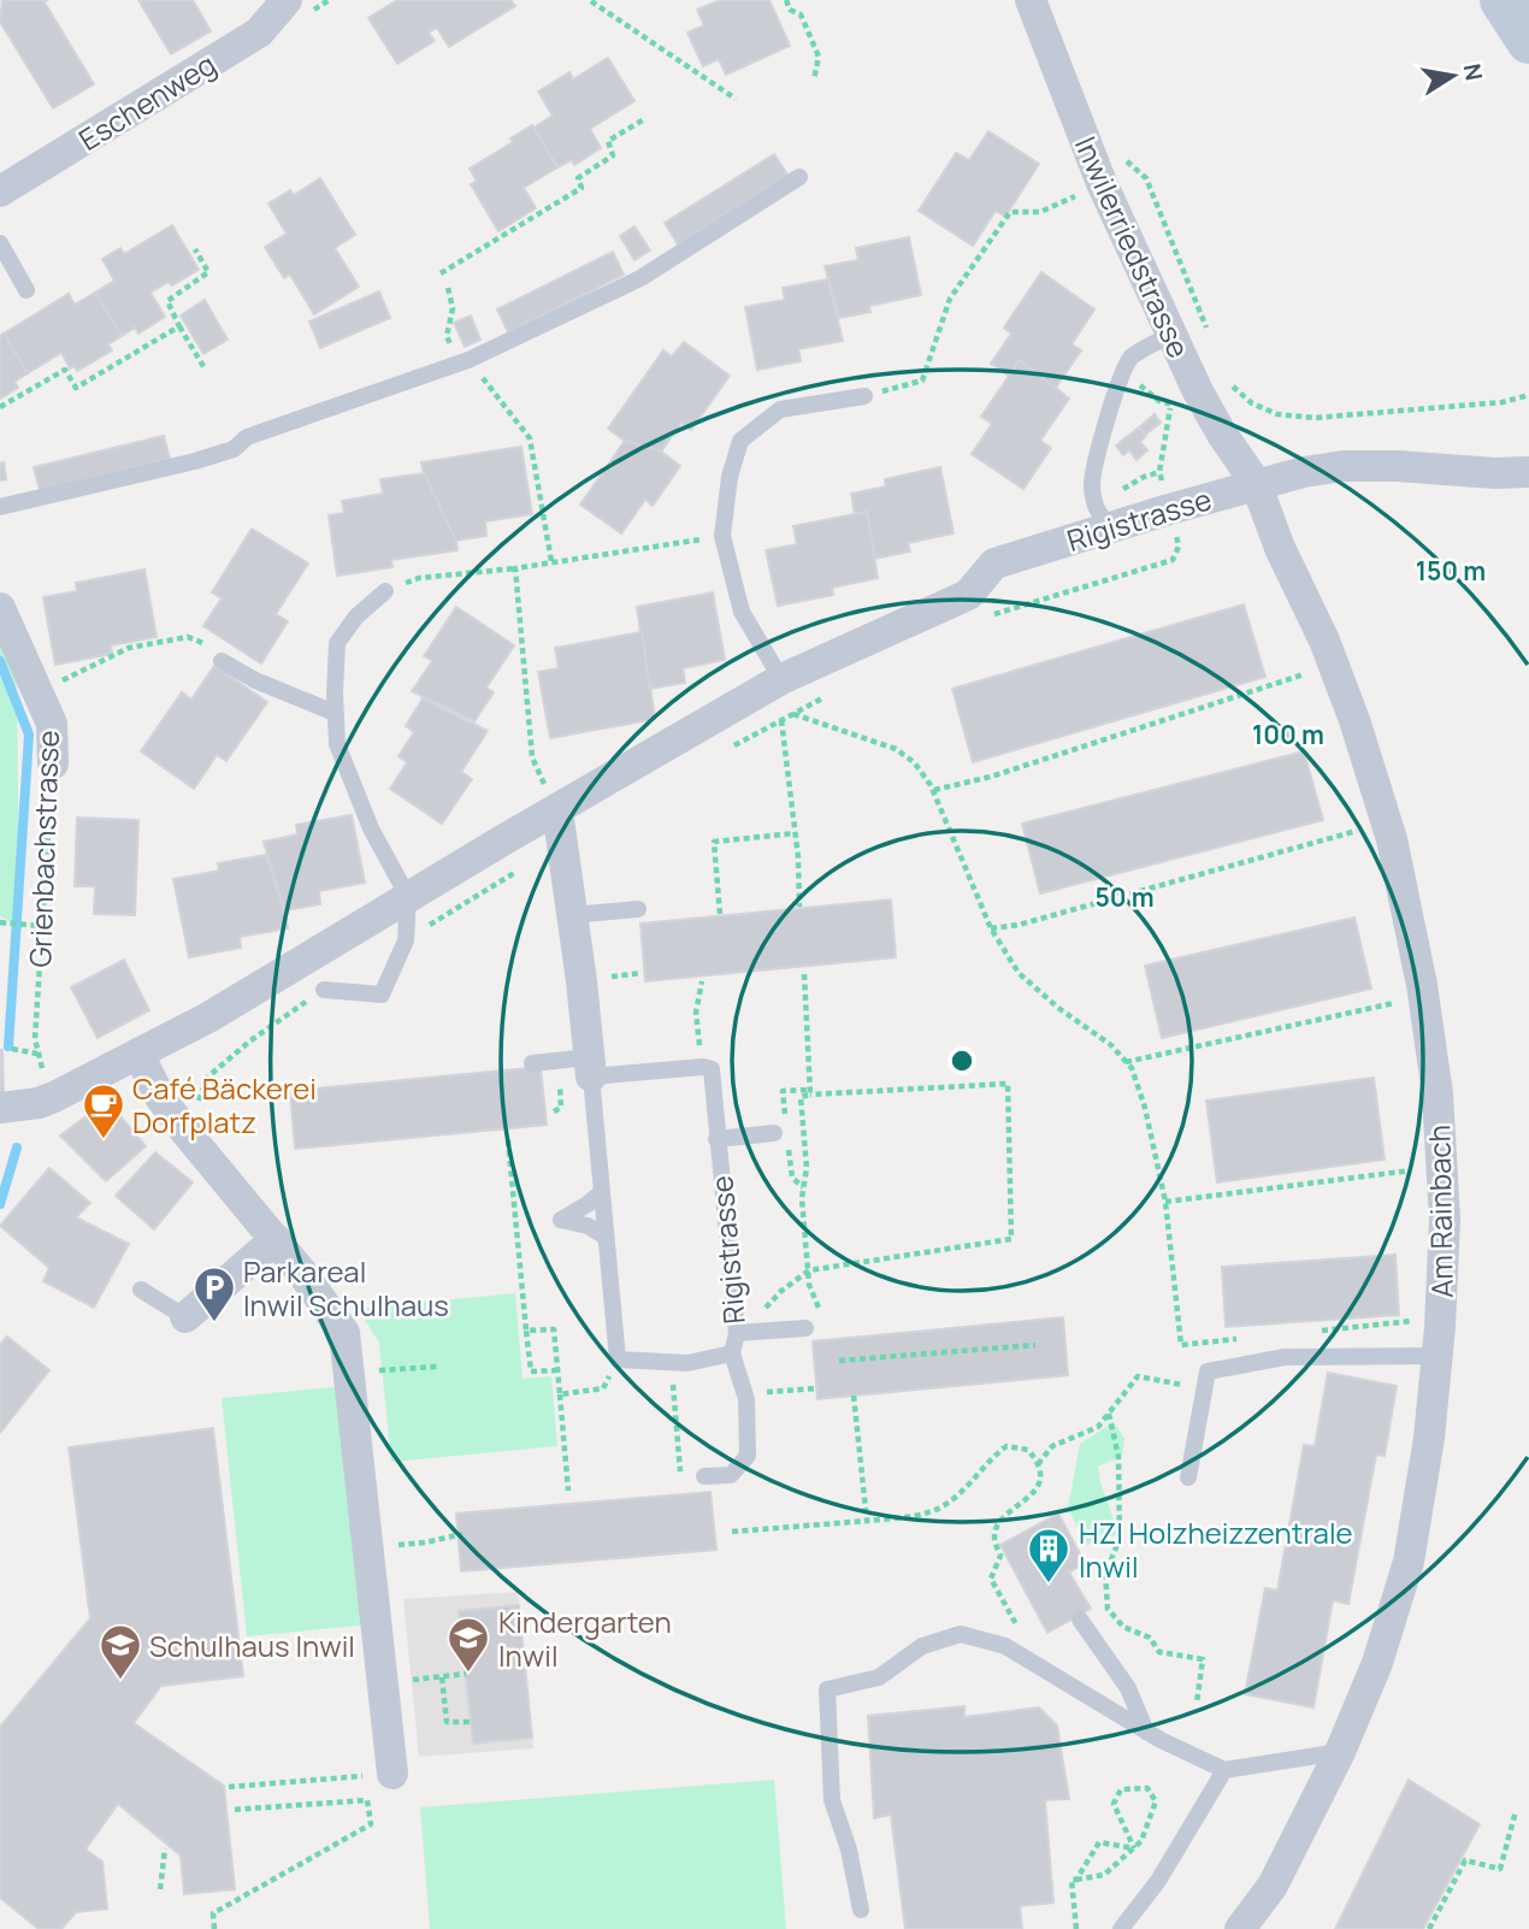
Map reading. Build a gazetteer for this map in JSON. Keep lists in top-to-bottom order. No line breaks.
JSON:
{"streets":{"street":["Eschenweg","Inwilerriedstrasse","Rigistrasse","Grienbachstrasse","Am Rainbach"]},"crossings":[["Inwilerriedstrasse","Rigistrasse"],["Inwilerriedstrasse","Am Rainbach"],["Rigistrasse","Grienbachstrasse"],["Rigistrasse","Am Rainbach"]],"places":{"cafe":["Café Bäckerei Dorfplatz"],"parking":["Parkareal Inwil Schulhaus"],"building":["HZI Holzheizzentrale Inwil"],"school or university":["Kindergarten Inwil","Schulhaus Inwil"]},"north":"right","rings":["150 m","100 m","50 m"]}
